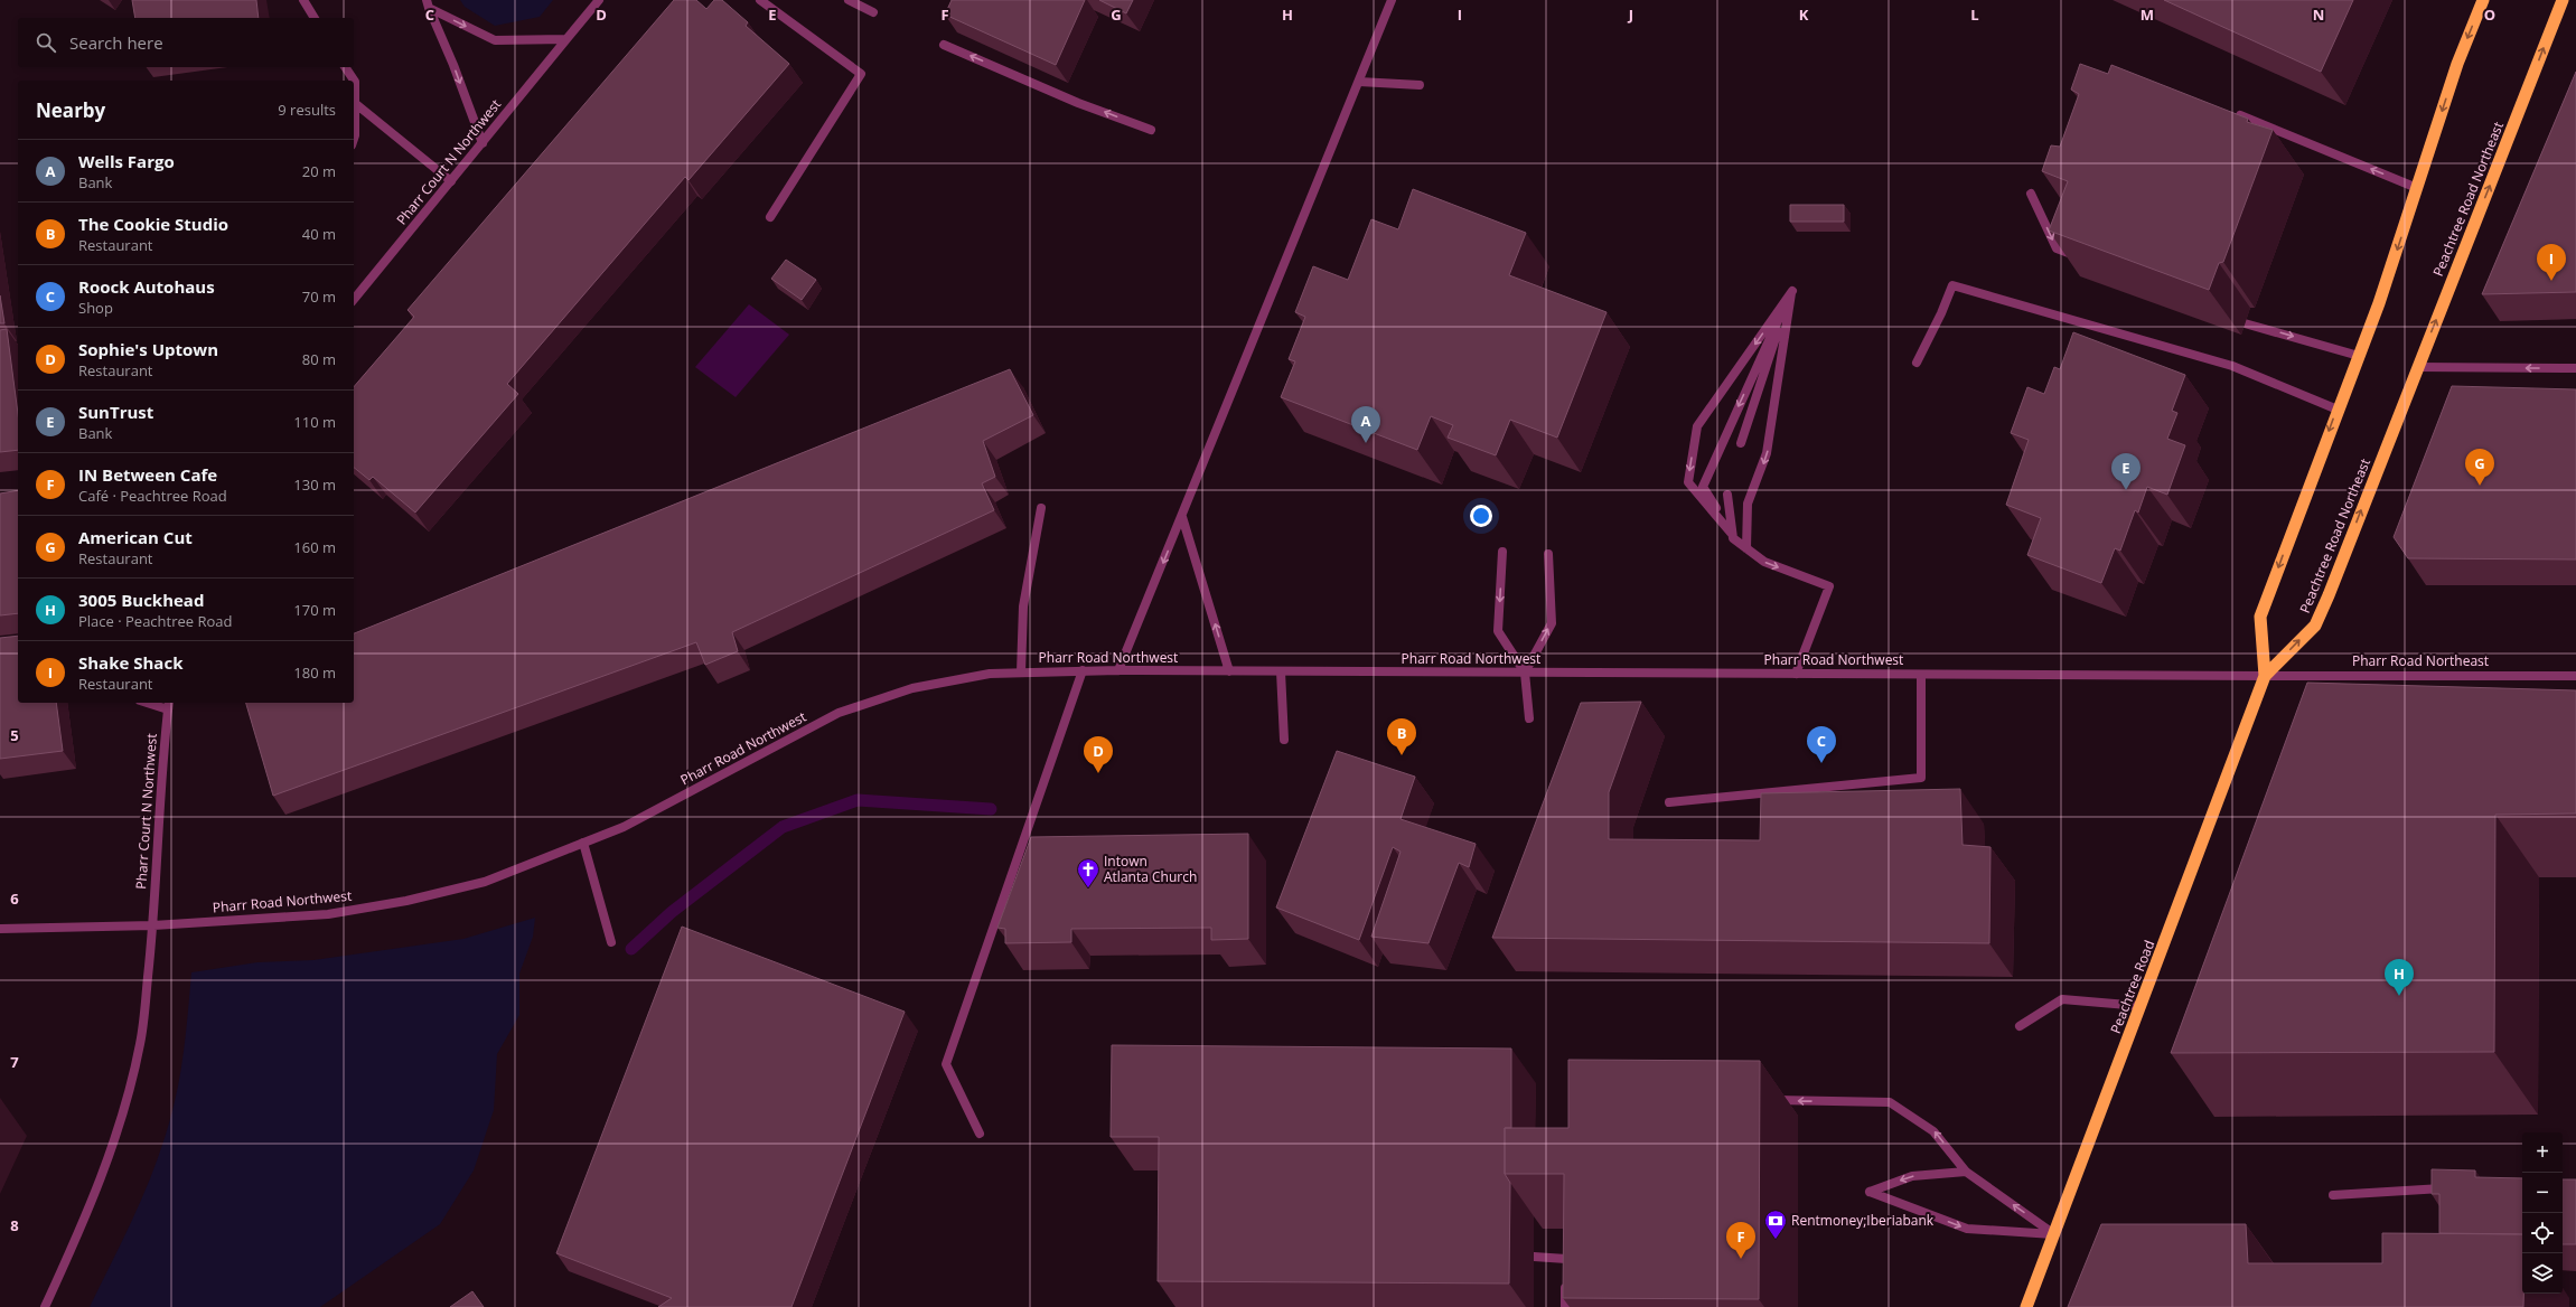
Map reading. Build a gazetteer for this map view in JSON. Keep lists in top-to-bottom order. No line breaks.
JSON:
{"streets":{"highway":["Peachtree Road Northeast","Peachtree Road"],"street":["Pharr Court N Northwest","Pharr Road Northwest","Pharr Road Northeast"]},"crossings":[["Pharr Court N Northwest","Pharr Road Northwest"],["Peachtree Road Northeast","Pharr Road Northwest"],["Peachtree Road Northeast","Pharr Road Northeast"],["Peachtree Road Northeast","Peachtree Road"],["Pharr Road Northwest","Pharr Road Northeast"],["Pharr Road Northwest","Peachtree Road"],["Pharr Road Northeast","Peachtree Road"]],"places":{"church":["Intown Atlanta Church"],"bank":["Rentmoney;Iberiabank"]},"page":{"search":"Search here","heading":["Nearby","9 results"],"list":[{"mark":"A","name":"Wells Fargo","note":"Bank","value":"20 m"},{"mark":"B","name":"The Cookie Studio","note":"Restaurant","value":"40 m"},{"mark":"C","name":"Roock Autohaus","note":"Shop","value":"70 m"},{"mark":"D","name":"Sophie's Uptown","note":"Restaurant","value":"80 m"},{"mark":"E","name":"SunTrust","note":"Bank","value":"110 m"},{"mark":"F","name":"IN Between Cafe","note":"Café · Peachtree Road","value":"130 m"},{"mark":"G","name":"American Cut","note":"Restaurant","value":"160 m"},{"mark":"H","name":"3005 Buckhead","note":"Place · Peachtree Road","value":"170 m"},{"mark":"I","name":"Shake Shack","note":"Restaurant","value":"180 m"}],"pins":["I","A","G","E","B","C","D","H","F"],"map_buttons":["+","−"]},"grid":{"columns":["C","D","E","F","G","H","I","J","K","L","M","N","O"],"rows":["5","6","7","8"]}}
